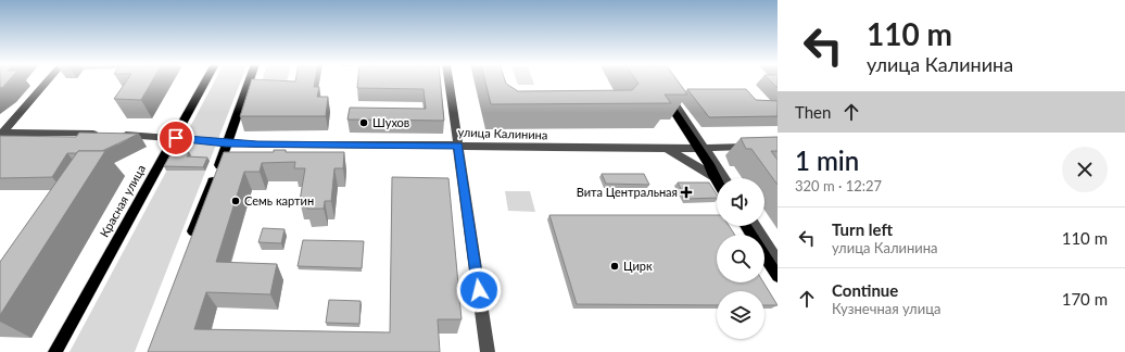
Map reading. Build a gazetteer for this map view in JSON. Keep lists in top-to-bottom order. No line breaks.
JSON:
{"streets":{"main road":["Красная улица"],"street":["улица Калинина"]},"crossings":[["улица Калинина","Красная улица"]],"places":{"other":["Шухов","Семь картин","Цирк"],"health":["Вита Центральная"]},"page":{"turn":["110 m","улица Калинина"],"then":"Then","heading":["1 min","320 m · 12:27"],"list":[{"name":"Turn left","note":"улица Калинина","value":"110 m"},{"name":"Continue","note":"Кузнечная улица","value":"170 m"}]}}
